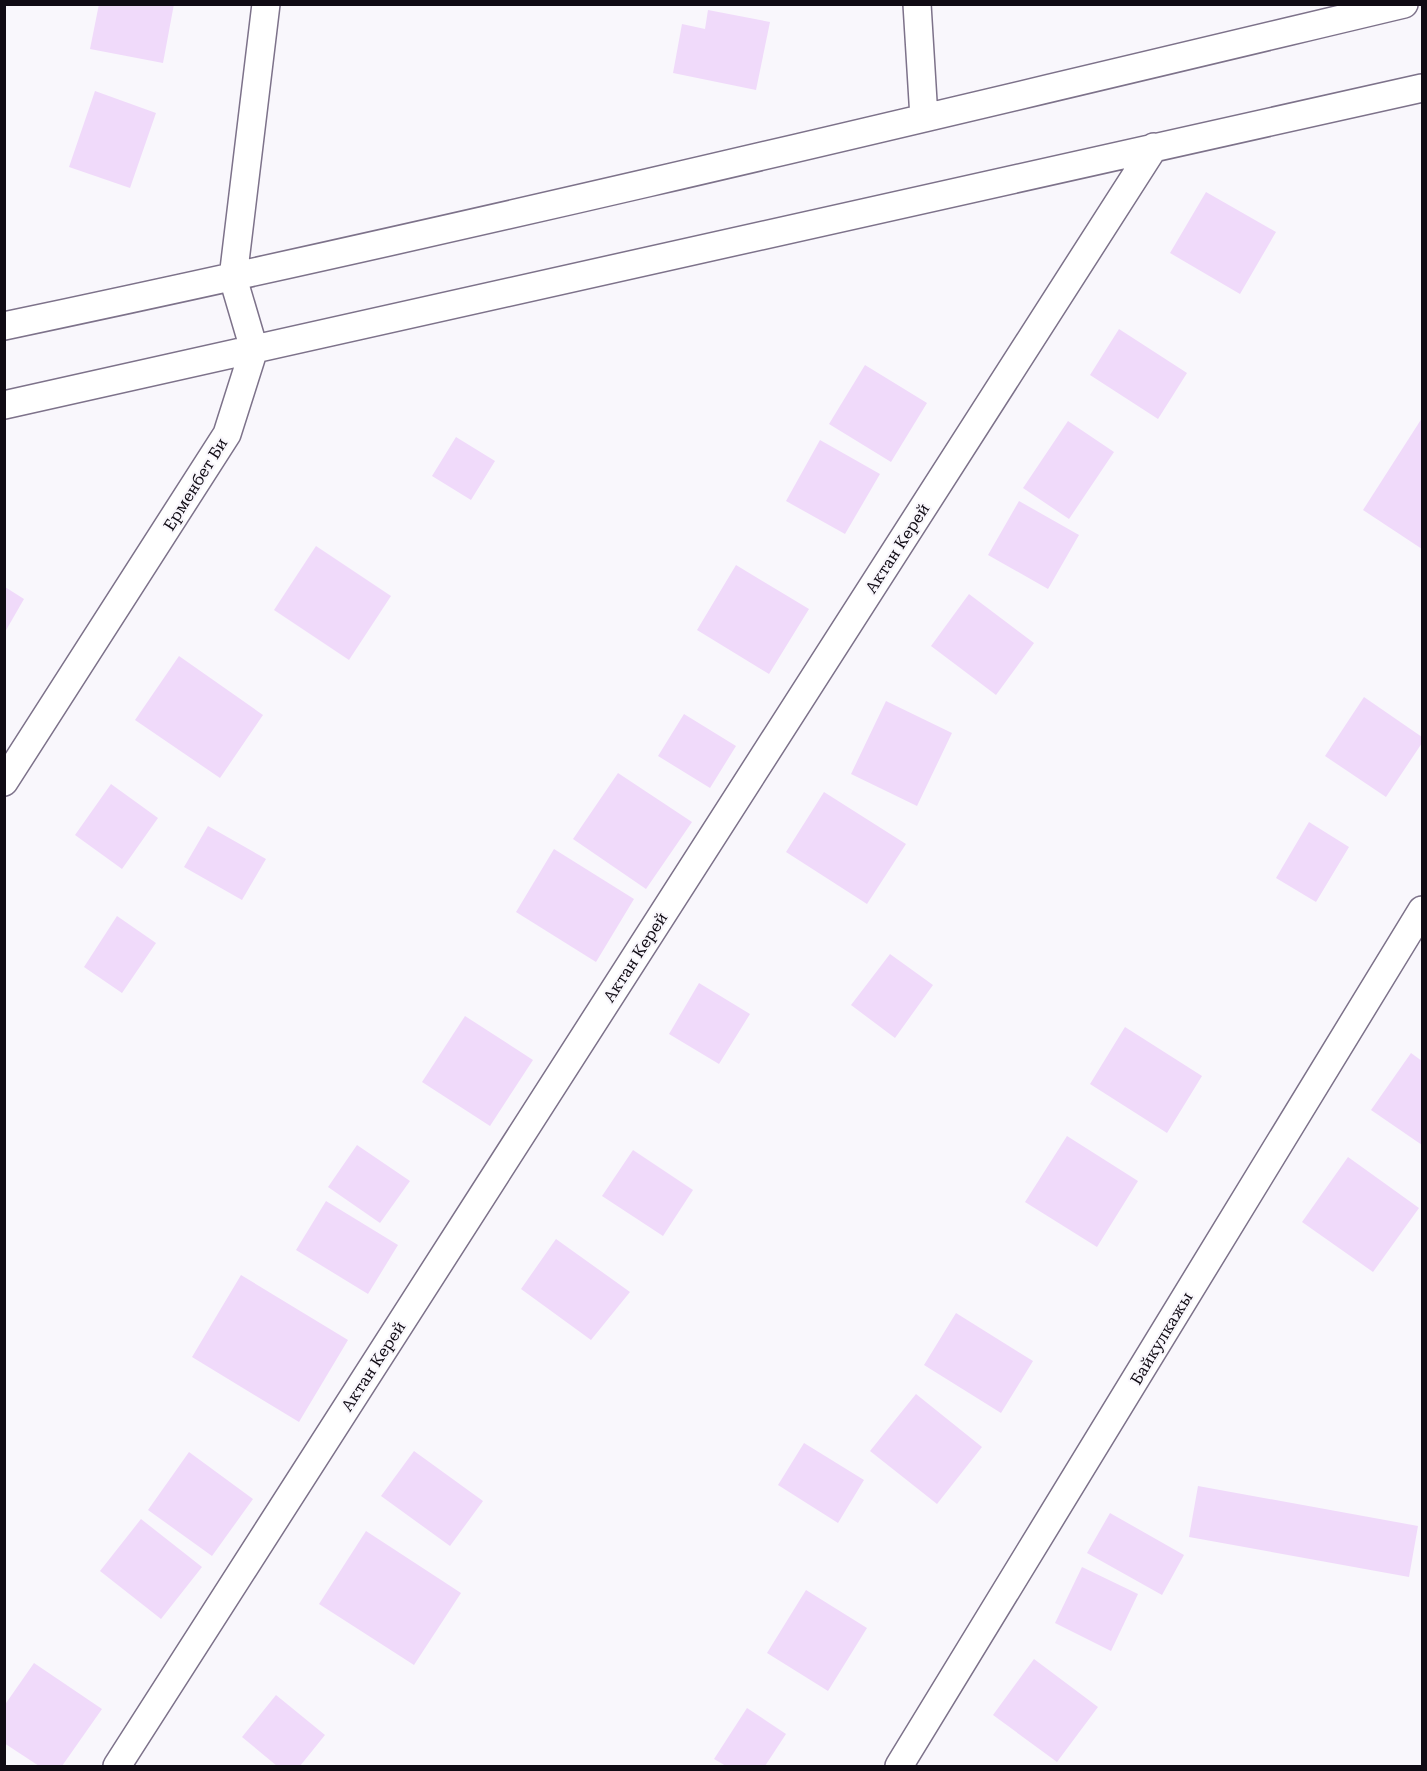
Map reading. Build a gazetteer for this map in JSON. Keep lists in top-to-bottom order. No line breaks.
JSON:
{"streets":{"street":["Ерменбет Би","Актан Керей","Байкулкажы"]}}
